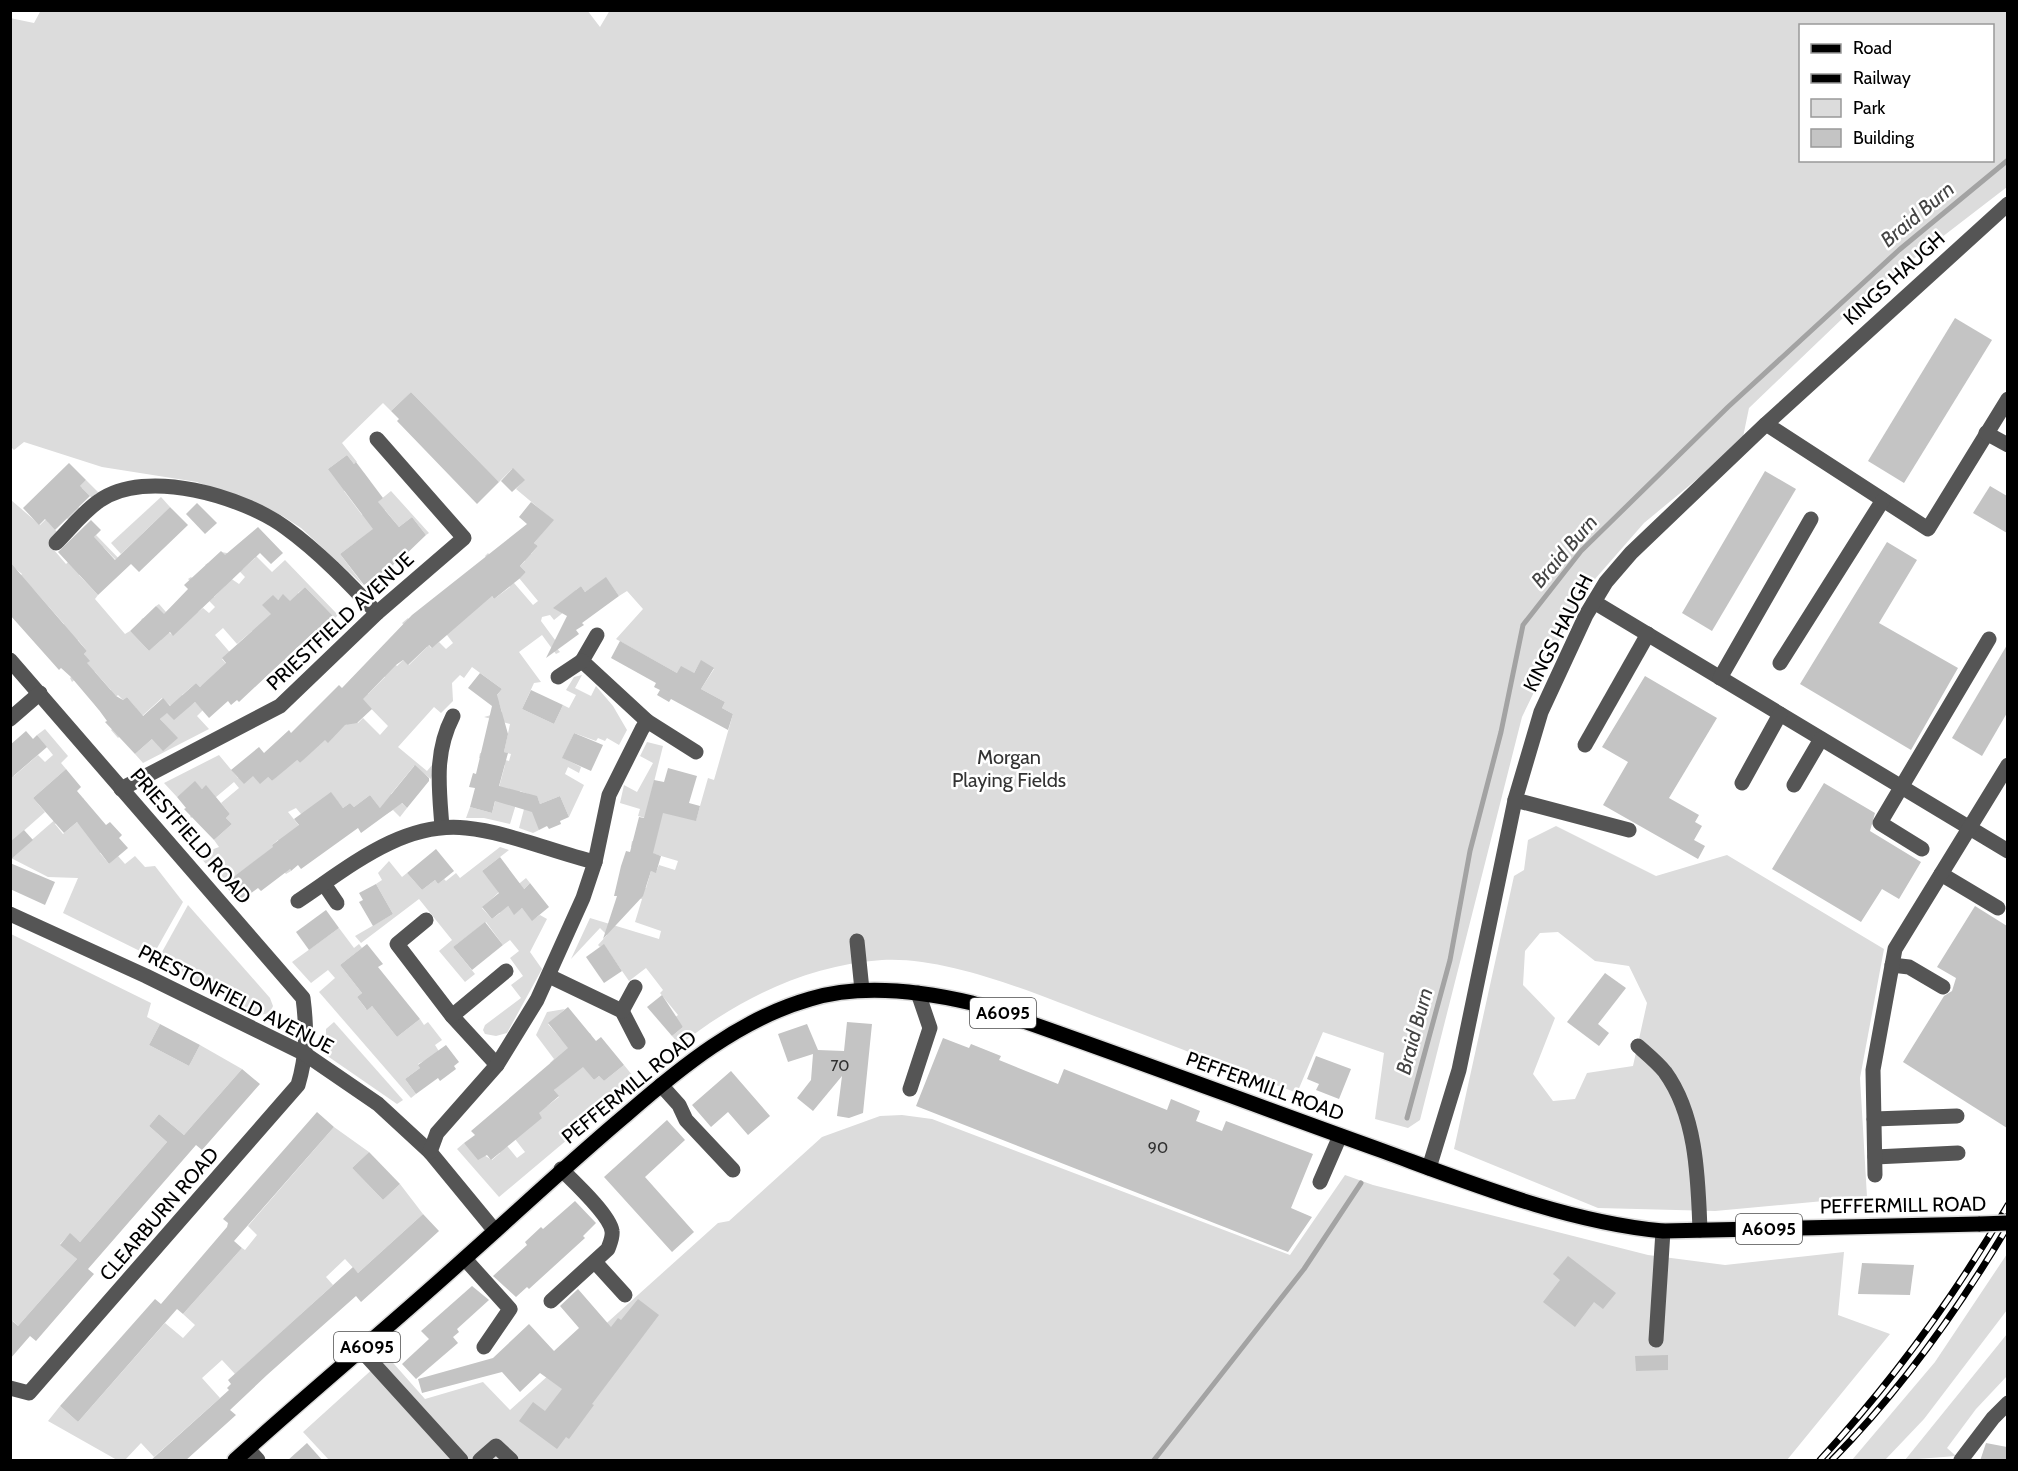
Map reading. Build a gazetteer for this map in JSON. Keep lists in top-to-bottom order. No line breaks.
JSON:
{"streets":{"main road":["A6095","PEFFERMILL ROAD"],"street":["KINGS HAUGH","PRIESTFIELD AVENUE","PRIESTFIELD ROAD","PRESTONFIELD AVENUE","CLEARBURN ROAD"]},"crossings":[["KINGS HAUGH","PEFFERMILL ROAD"],["PRIESTFIELD AVENUE","PRIESTFIELD ROAD"],["PRIESTFIELD ROAD","PRESTONFIELD AVENUE"],["PRIESTFIELD ROAD","CLEARBURN ROAD"],["PRESTONFIELD AVENUE","PEFFERMILL ROAD"],["PRESTONFIELD AVENUE","CLEARBURN ROAD"]],"water":["Braid Burn"],"parks":["Morgan Playing Fields"],"house_numbers":["70","90"],"legend":["Road","Railway","Park","Building"]}
